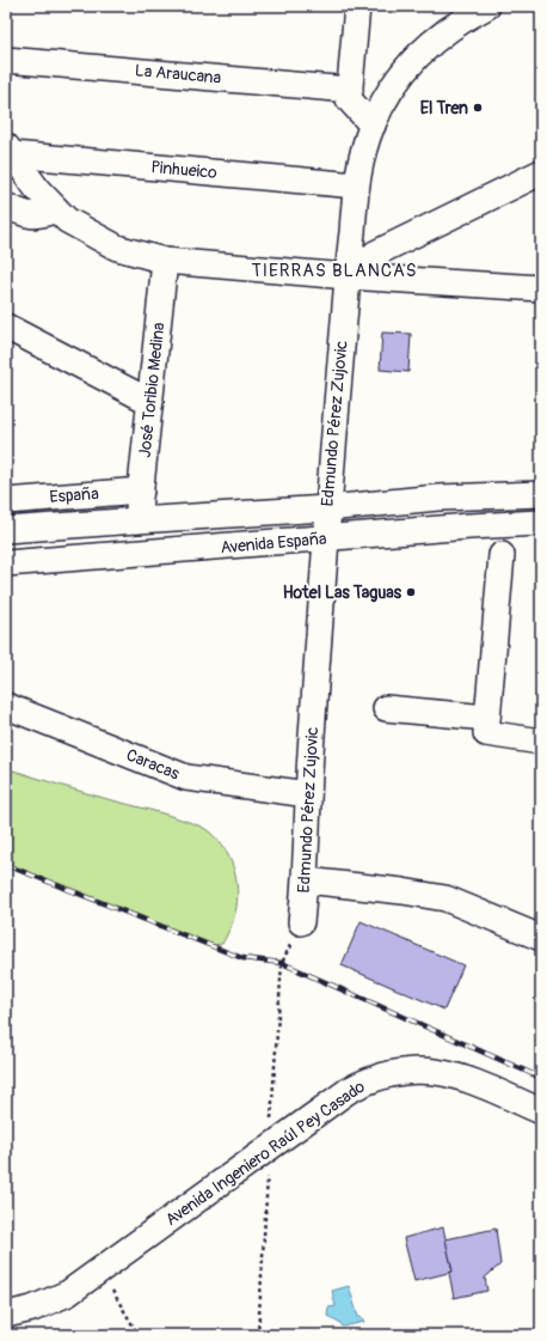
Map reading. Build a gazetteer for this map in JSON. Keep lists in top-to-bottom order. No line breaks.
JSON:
{"streets":{"street":["La Araucana","Pinhueico","José Toribio Medina","Edmundo Pérez Zujovic","España","Avenida España","Caracas","Avenida Ingeniero Raúl Pey Casado"]},"crossings":[["Pinhueico","Edmundo Pérez Zujovic"],["José Toribio Medina","España"],["José Toribio Medina","Avenida España"],["Edmundo Pérez Zujovic","Avenida España"],["Edmundo Pérez Zujovic","Caracas"]],"districts":["TIERRAS BLANCAS"],"places":["El Tren","Hotel Las Taguas"]}
